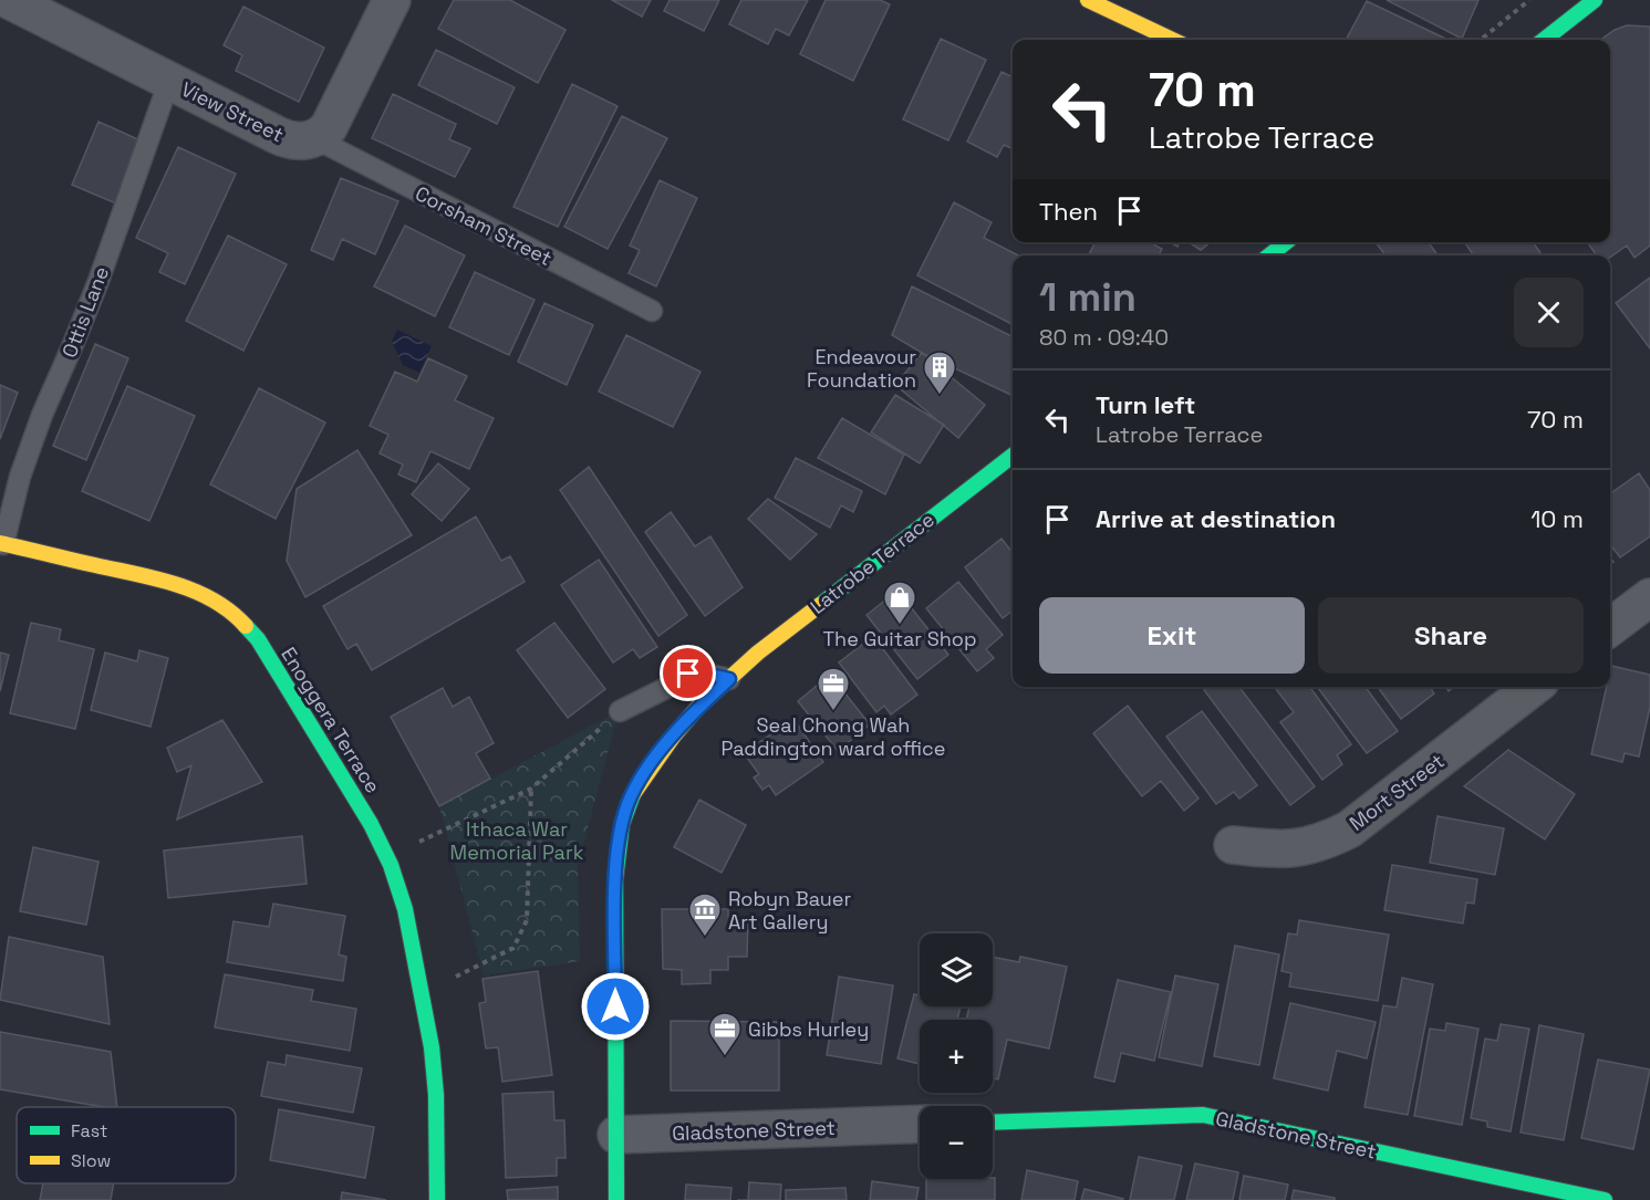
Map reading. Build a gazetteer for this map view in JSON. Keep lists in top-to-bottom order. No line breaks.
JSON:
{"streets":{"main road":["Latrobe Terrace","Enoggera Terrace","Gladstone Street"],"street":["View Street","Mort Street"],"lane":["Corsham Street","Ottis Lane"]},"crossings":[["View Street","Corsham Street"],["View Street","Ottis Lane"],["Ottis Lane","Enoggera Terrace"],["Latrobe Terrace","Gladstone Street"]],"parks":["Ithaca War Memorial Park"],"places":{"building":["Endeavour Foundation"],"shop":["The Guitar Shop"],"office":["Seal Chong Wah Paddington ward office","Gibbs Hurley"],"museum":["Robyn Bauer Art Gallery"]},"legend":["Fast","Slow"],"page":{"turn":["70 m","Latrobe Terrace"],"then":"Then","heading":["1 min","80 m · 09:40"],"list":[{"name":"Turn left","note":"Latrobe Terrace","value":"70 m"},{"name":"Arrive at destination","value":"10 m"}],"buttons":["Exit","Share"],"map_buttons":["+","−"]}}
